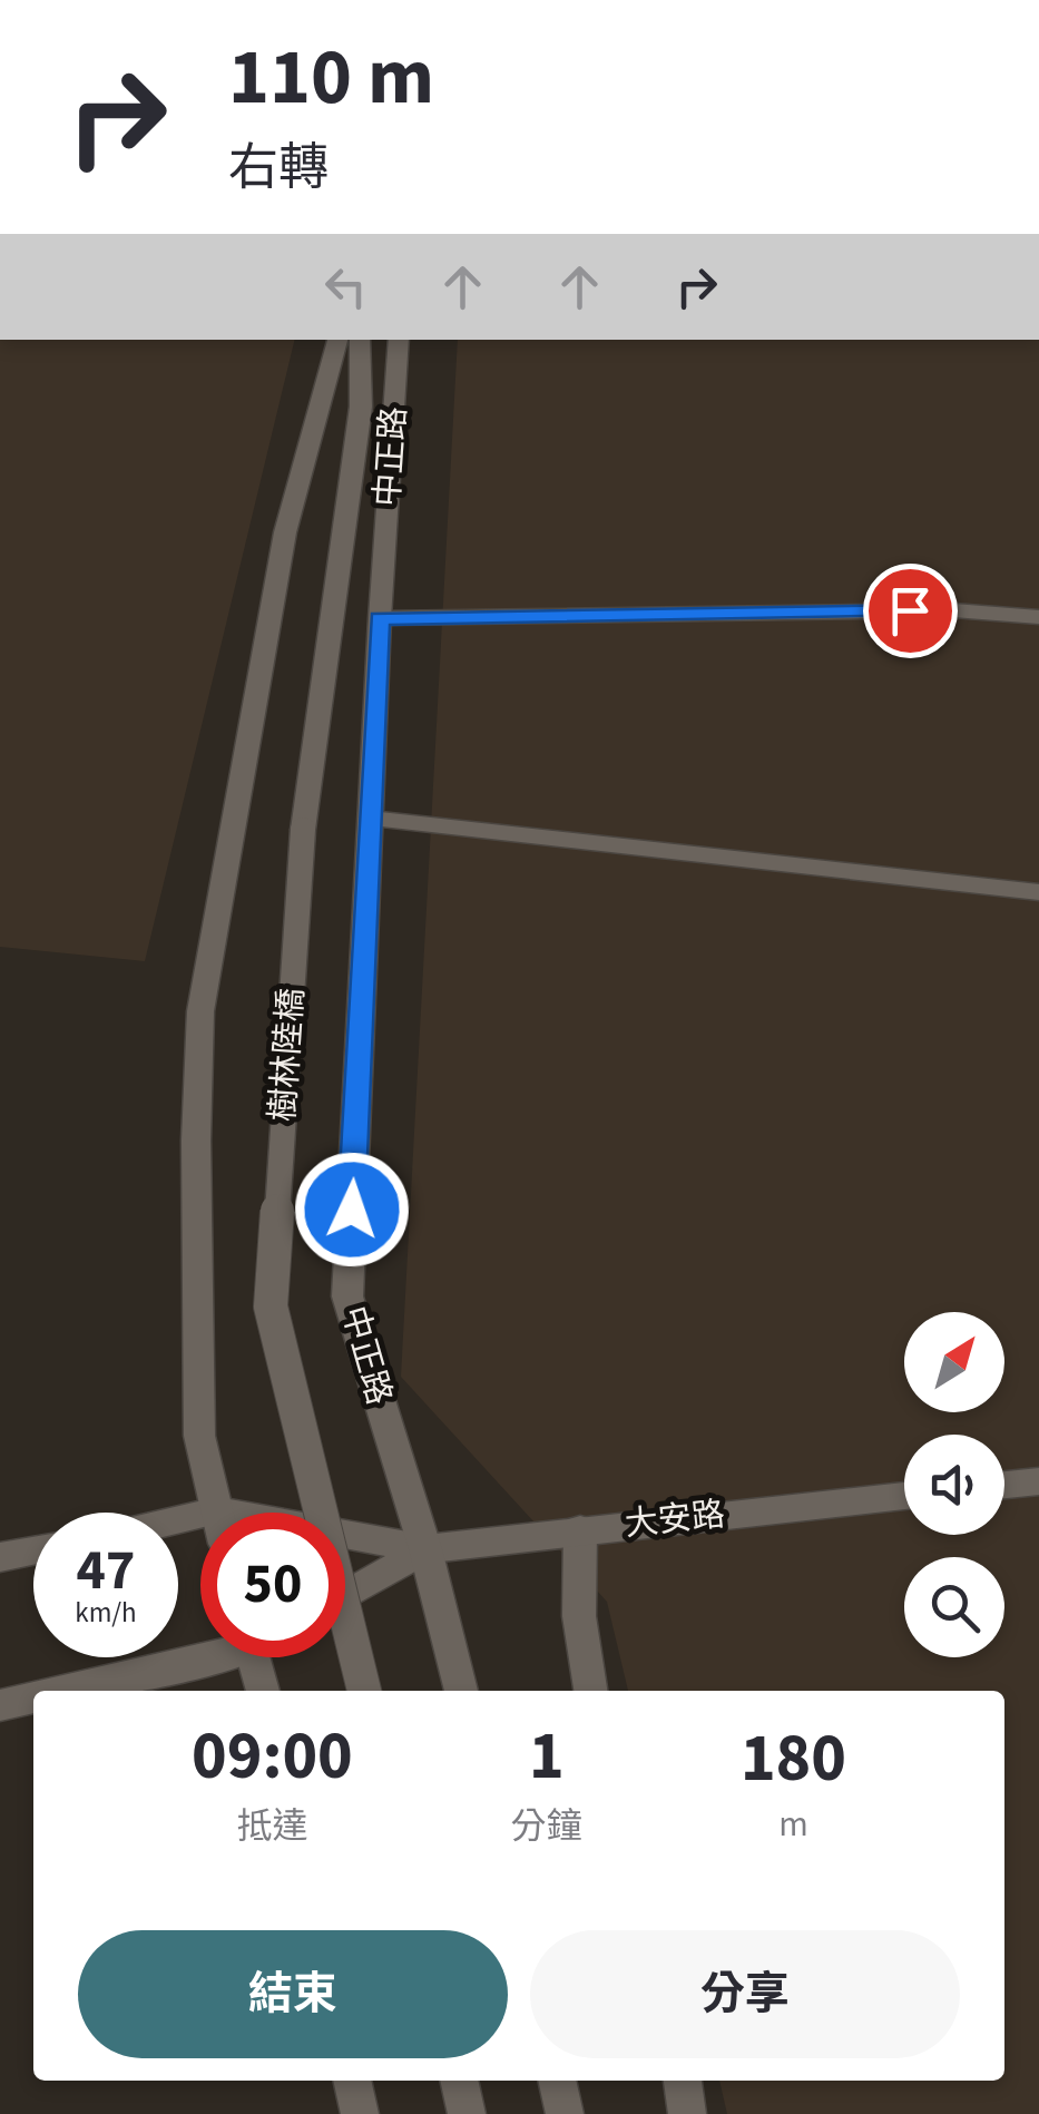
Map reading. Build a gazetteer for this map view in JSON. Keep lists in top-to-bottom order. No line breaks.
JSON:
{"streets":{"main road":["中正路","樹林陸橋","大安路"]},"crossings":[["中正路","大安路"]],"north":"top right","page":{"turn":["110 m","右轉"],"speed":"47 km/h","limit":"50","eta":["09:00","抵達","1","分鐘","180","m"],"buttons":["結束","分享"]}}
